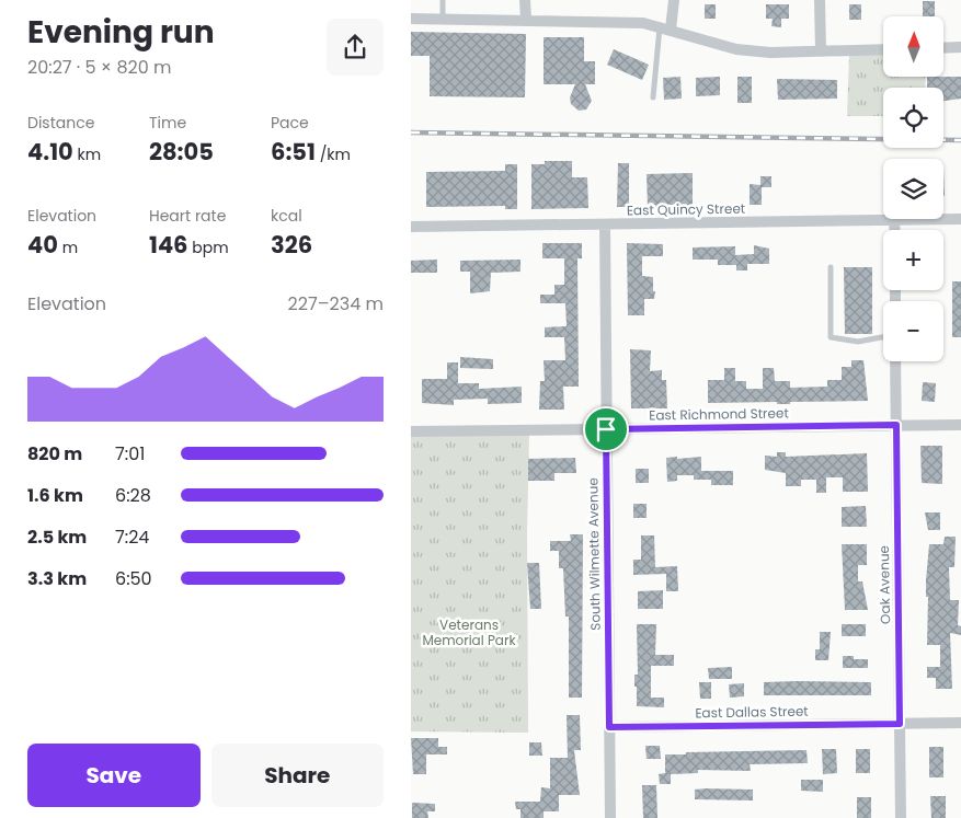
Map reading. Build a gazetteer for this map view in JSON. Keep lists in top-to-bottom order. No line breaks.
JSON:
{"streets":{"street":["East Quincy Street","East Richmond Street","South Wilmette Avenue","Oak Avenue","East Dallas Street"]},"crossings":[["East Quincy Street","South Wilmette Avenue"],["East Richmond Street","South Wilmette Avenue"],["East Richmond Street","Oak Avenue"],["South Wilmette Avenue","East Dallas Street"],["Oak Avenue","East Dallas Street"]],"parks":["Veterans Memorial Park"],"north":"top","page":{"heading":["Evening run","20:27 · 5 × 820 m"],"map_buttons":["+","−"],"stats":[["Distance","4.10 km"],["Time","28:05"],["Pace","6:51 /km"],["Elevation","40 m"],["Heart rate","146 bpm"],["kcal","326"]],"chart":["Elevation","227–234 m"],"list":[{"name":"820 m","note":"7:01"},{"name":"1.6 km","note":"6:28"},{"name":"2.5 km","note":"7:24"},{"name":"3.3 km","note":"6:50"}],"buttons":["Save","Share"]}}
